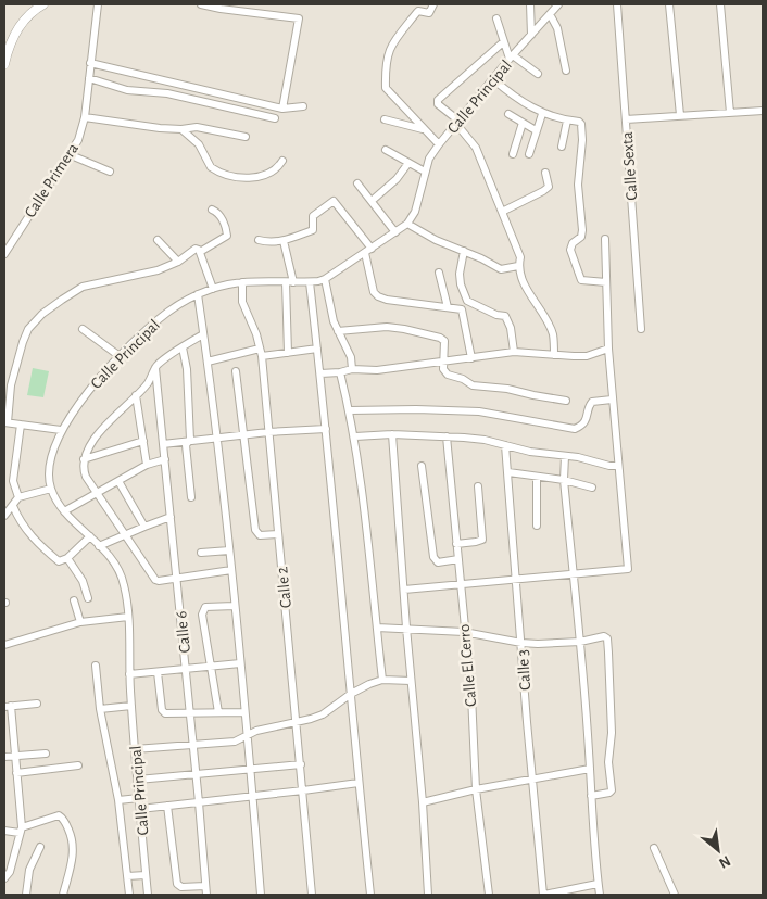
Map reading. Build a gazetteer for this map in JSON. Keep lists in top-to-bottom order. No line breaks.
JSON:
{"streets":{"street":["Calle Principal","Calle Sexta","Calle Primera","Calle 2","Calle 6","Calle El Cerro","Calle 3"]},"crossings":[["Calle Principal","Calle 2"]],"north":"bottom right"}
